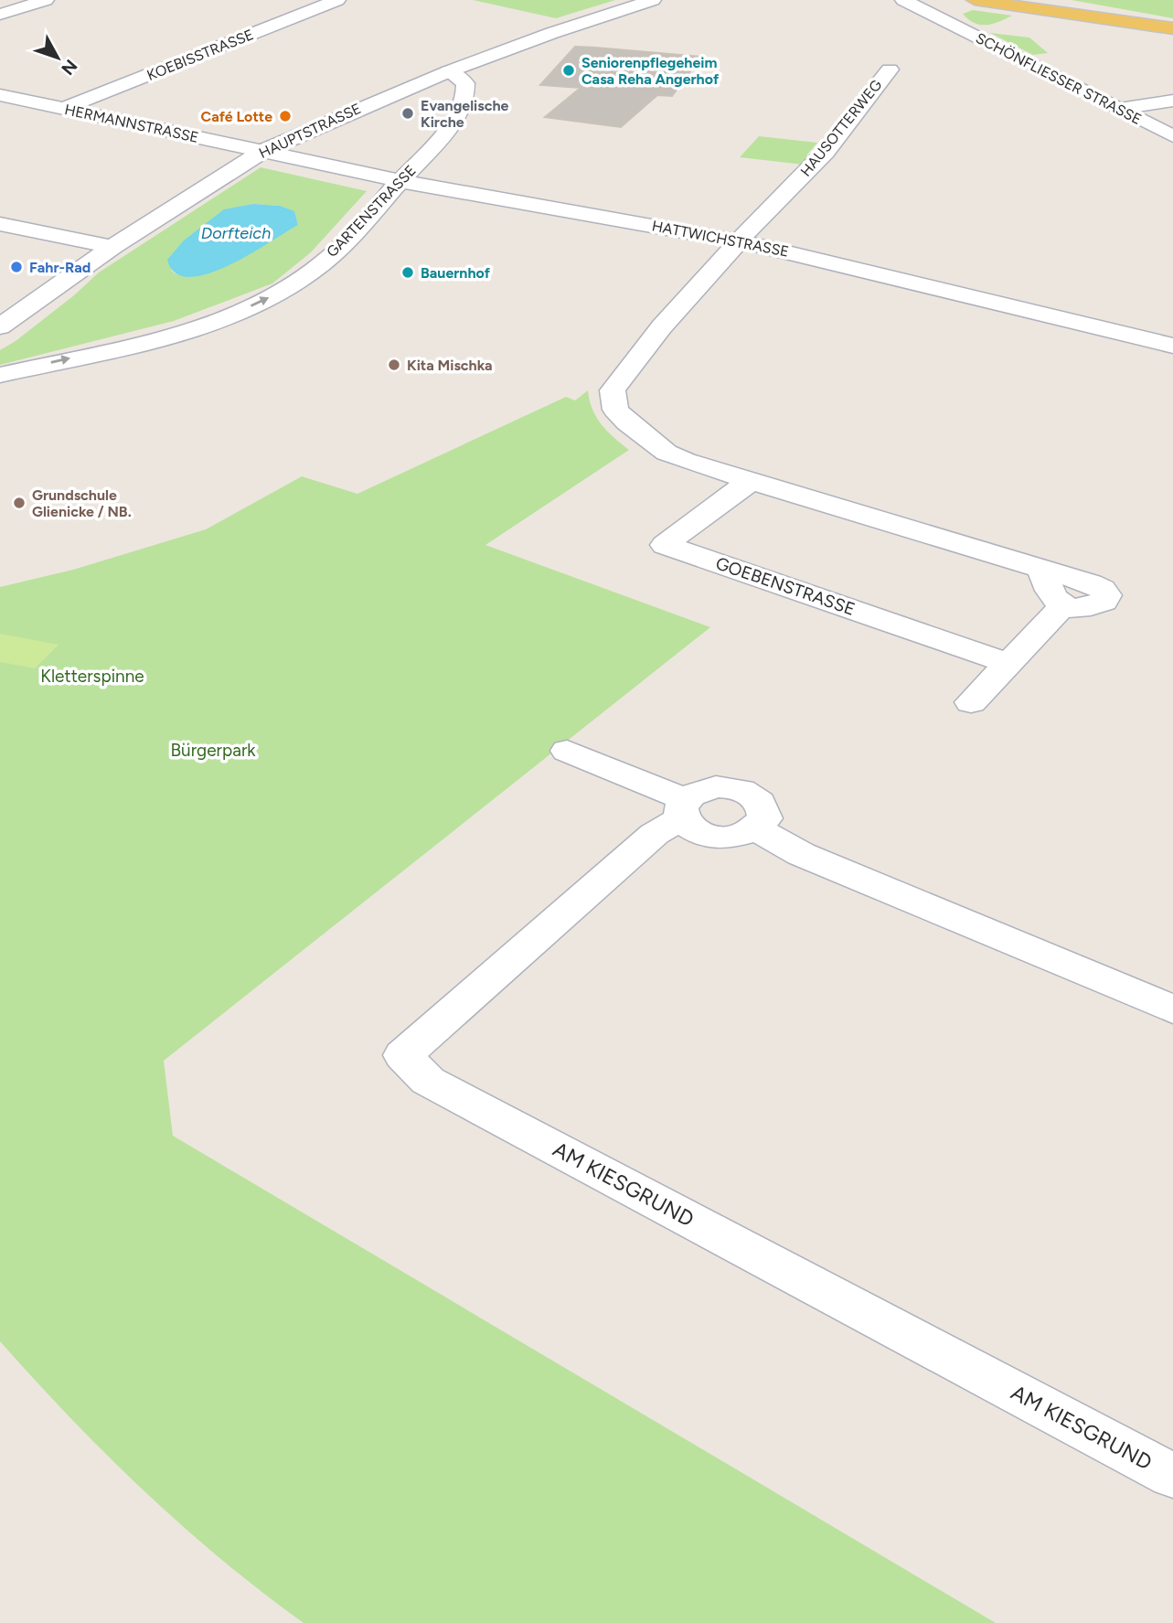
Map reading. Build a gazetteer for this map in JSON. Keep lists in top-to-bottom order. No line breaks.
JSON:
{"streets":{"street":["KOEBISSTRASSE","SCHÖNFLIESSER STRASSE","HERMANNSTRASSE","HAUSOTTERWEG","HAUPTSTRASSE","GARTENSTRASSE","HATTWICHSTRASSE","GOEBENSTRASSE","AM KIESGRUND"]},"crossings":[["KOEBISSTRASSE","HERMANNSTRASSE"],["HERMANNSTRASSE","HAUPTSTRASSE"],["HERMANNSTRASSE","HATTWICHSTRASSE"],["HAUSOTTERWEG","HATTWICHSTRASSE"],["HAUPTSTRASSE","GARTENSTRASSE"],["HAUPTSTRASSE","HATTWICHSTRASSE"],["GARTENSTRASSE","HATTWICHSTRASSE"]],"one_way":["GARTENSTRASSE"],"water":["Dorfteich"],"parks":["Kletterspinne","Bürgerpark"],"places":["Seniorenpflegeheim Casa Reha Angerhof","Evangelische Kirche","Café Lotte","Fahr-Rad","Bauernhof","Kita Mischka","Grundschule Glienicke / NB."],"north":"bottom right"}
